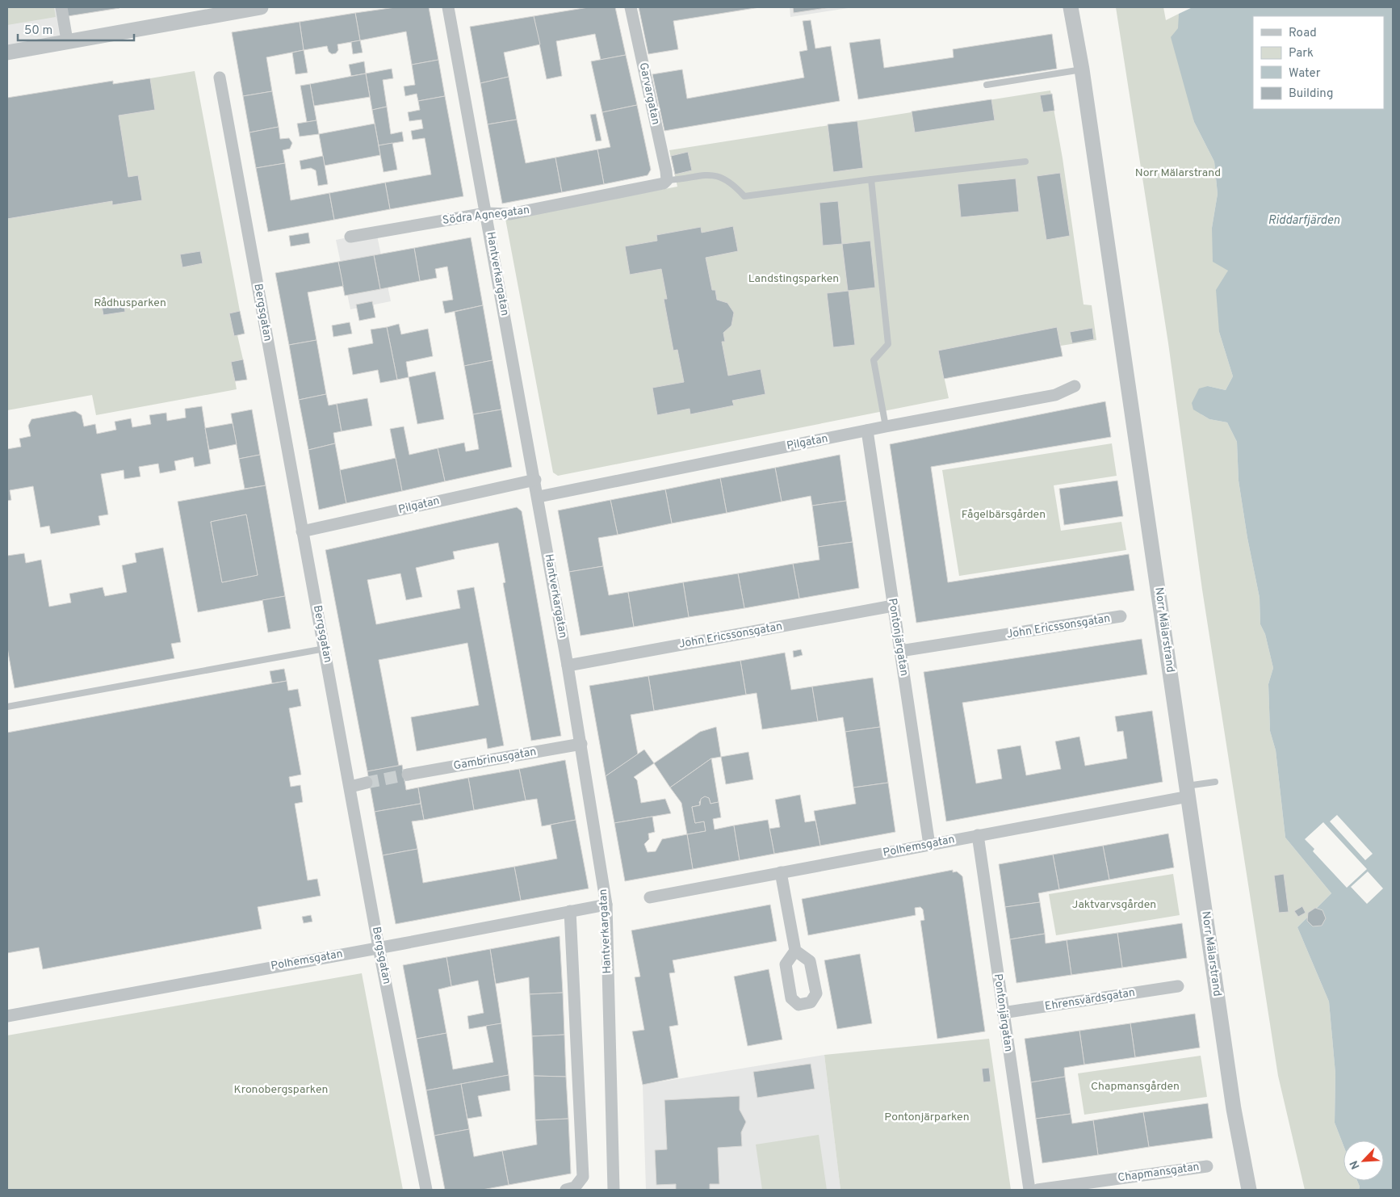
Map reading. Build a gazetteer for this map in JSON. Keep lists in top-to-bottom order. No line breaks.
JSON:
{"streets":{"street":["Garvargatan","Södra Agnegatan","Hantverkargatan","Bergsgatan","Pilgatan","John Ericssonsgatan","Norr Mälarstrand","Pontonjärgatan","Gambrinusgatan","Polhemsgatan","Ehrensvärdsgatan","Chapmansgatan"]},"crossings":[["Garvargatan","Södra Agnegatan"],["Södra Agnegatan","Hantverkargatan"],["Hantverkargatan","Pilgatan"],["Hantverkargatan","John Ericssonsgatan"],["Hantverkargatan","Gambrinusgatan"],["Hantverkargatan","Polhemsgatan"],["Bergsgatan","Pilgatan"],["Bergsgatan","Polhemsgatan"],["Pilgatan","Pontonjärgatan"],["John Ericssonsgatan","Pontonjärgatan"],["Norr Mälarstrand","Polhemsgatan"],["Pontonjärgatan","Polhemsgatan"],["Pontonjärgatan","Ehrensvärdsgatan"]],"water":["Riddarfjärden"],"parks":["Norr Mälarstrand","Landstingsparken","Rådhusparken","Fågelbärsgården","Jaktvarvsgården","Chapmansgården","Kronobergsparken","Pontonjärparken"],"legend":["Road","Park","Water","Building"],"scale_bar":"50 m","north":"bottom left"}
